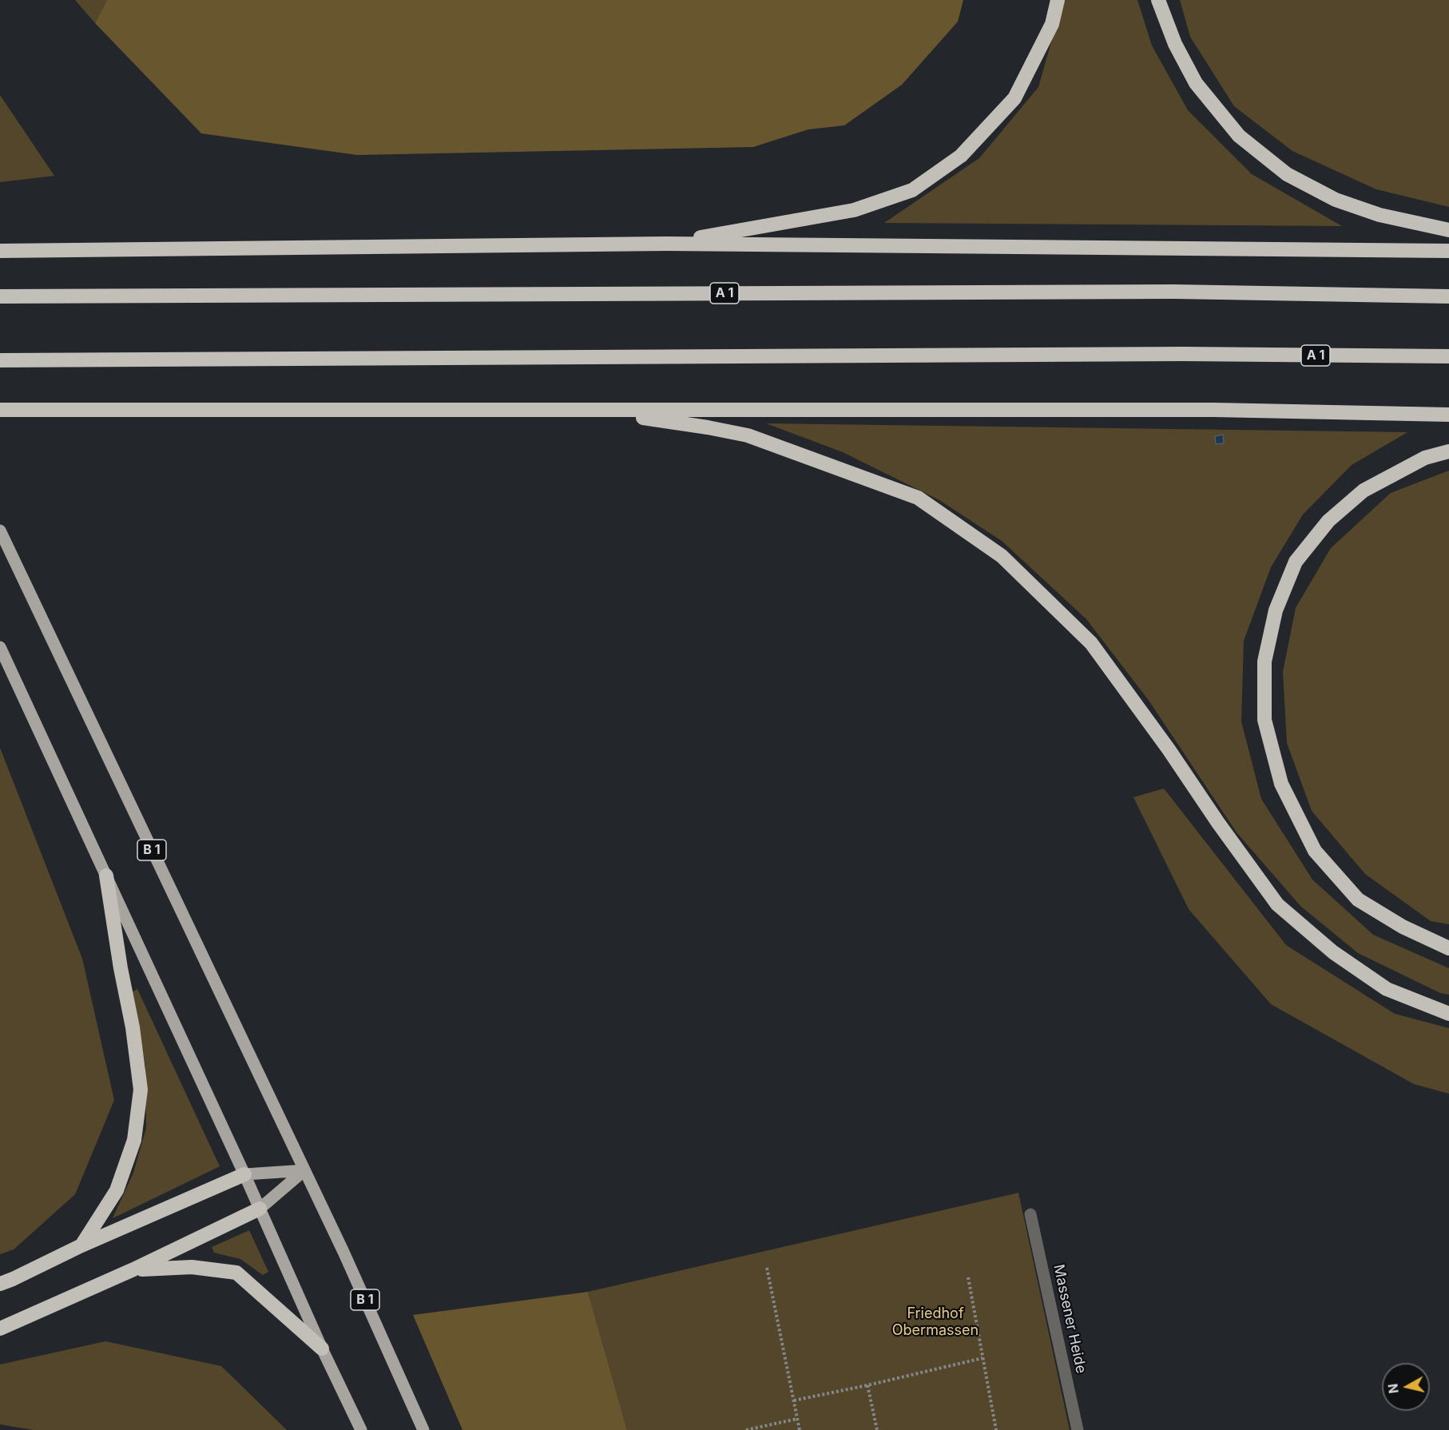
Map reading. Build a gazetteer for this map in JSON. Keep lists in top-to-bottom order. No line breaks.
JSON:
{"streets":{"highway":["A 1"],"main road":["B 1"],"lane":["Massener Heide"]},"parks":["Friedhof Obermassen"],"north":"left"}
